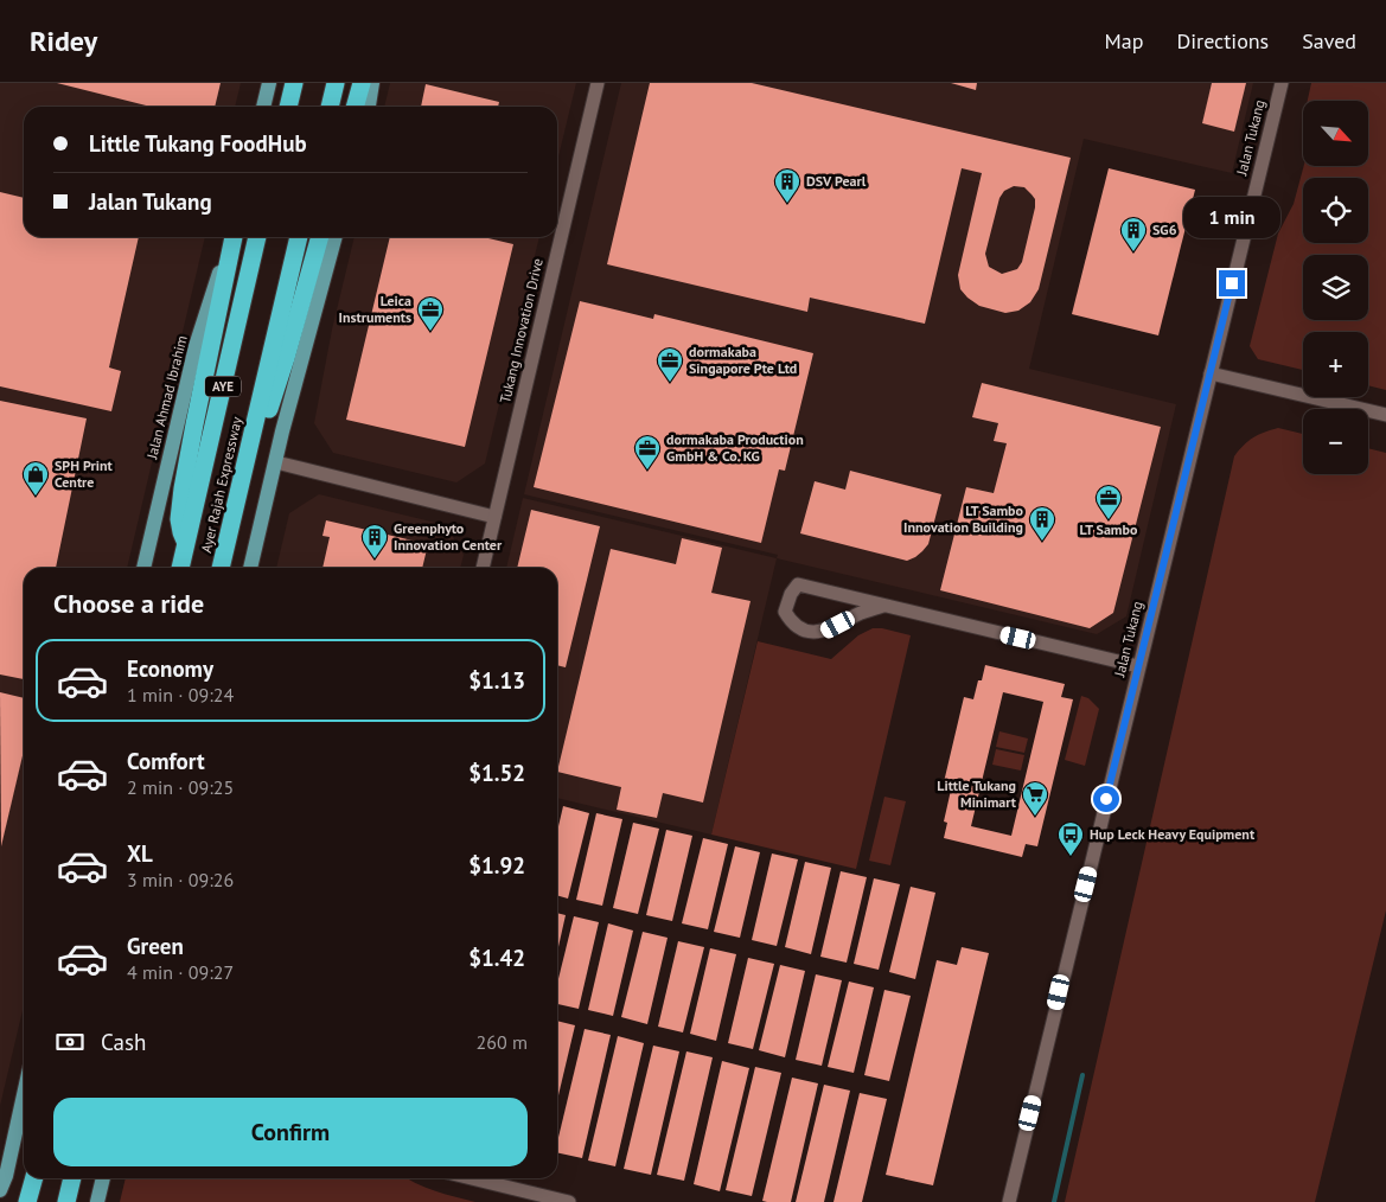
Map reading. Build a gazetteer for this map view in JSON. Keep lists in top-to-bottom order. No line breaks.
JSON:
{"streets":{"highway":["AYE","Ayer Rajah Expressway"],"main road":["Jalan Ahmad Ibrahim"],"street":["Jalan Tukang","Tukang Innovation Drive"]},"places":{"building":["DSV Pearl","SG6","LT Sambo Innovation Building","Greenphyto Innovation Center"],"office":["Leica Instruments","dormakaba Singapore Pte Ltd","dormakaba Production GmbH & Co. KG","LT Sambo"],"shop":["SPH Print Centre"],"supermarket":["Little Tukang Minimart"],"bus stop":["Hup Leck Heavy Equipment"]},"north":"bottom right","page":{"header":"Ridey","nav":["Map","Directions","Saved"],"map_buttons":["+","−"],"banner":["Little Tukang FoodHub","Jalan Tukang"],"bubble":"1 min","heading":"Choose a ride","list":[{"name":"Economy","note":"1 min · 09:24","value":"$1.13"},{"name":"Comfort","note":"2 min · 09:25","value":"$1.52"},{"name":"XL","note":"3 min · 09:26","value":"$1.92"},{"name":"Green","note":"4 min · 09:27","value":"$1.42"}],"pay":["Cash","260 m"],"buttons":"Confirm"}}
